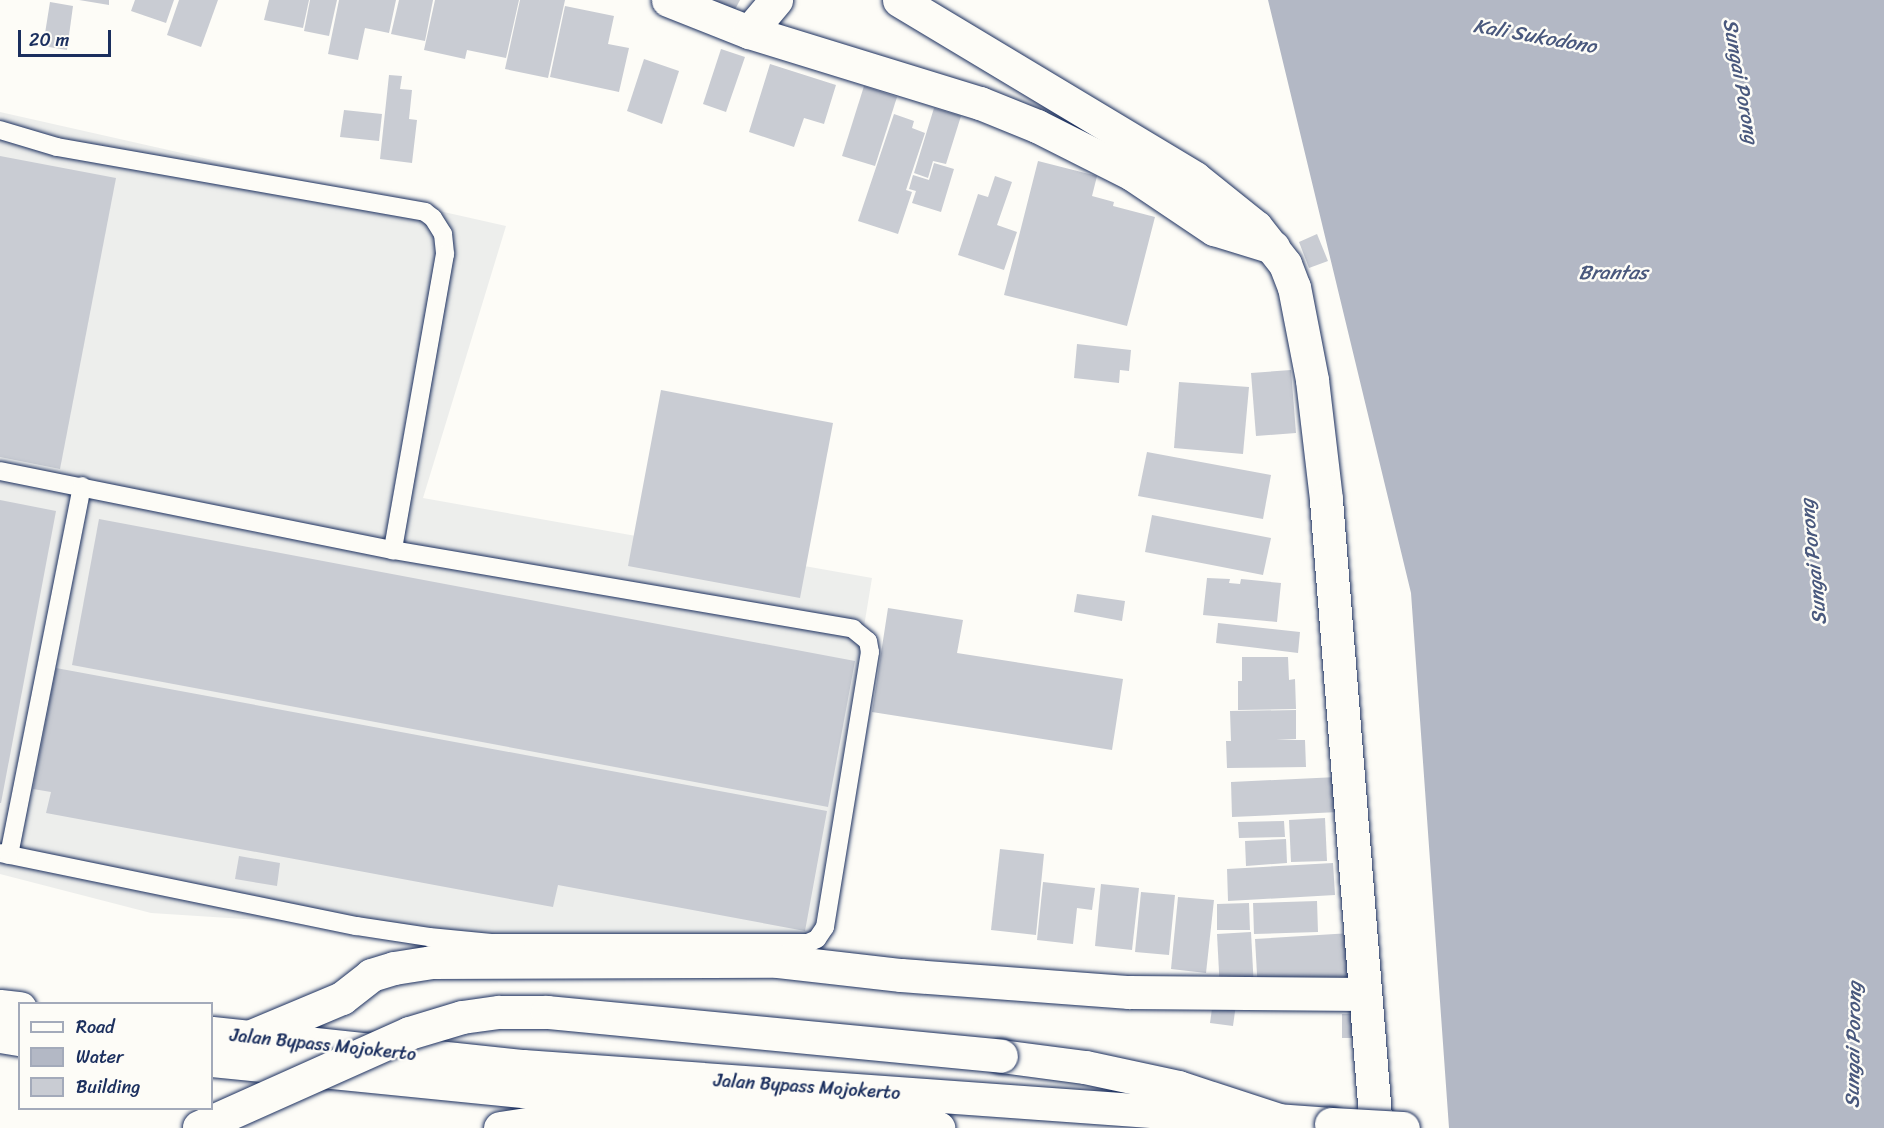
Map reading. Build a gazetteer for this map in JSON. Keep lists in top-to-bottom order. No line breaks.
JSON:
{"streets":{"main road":["Jalan Bypass Mojokerto"]},"water":["Kali Sukodono","Sungai Porong","Brantas"],"legend":["Road","Water","Building"],"scale_bar":"20 m"}
